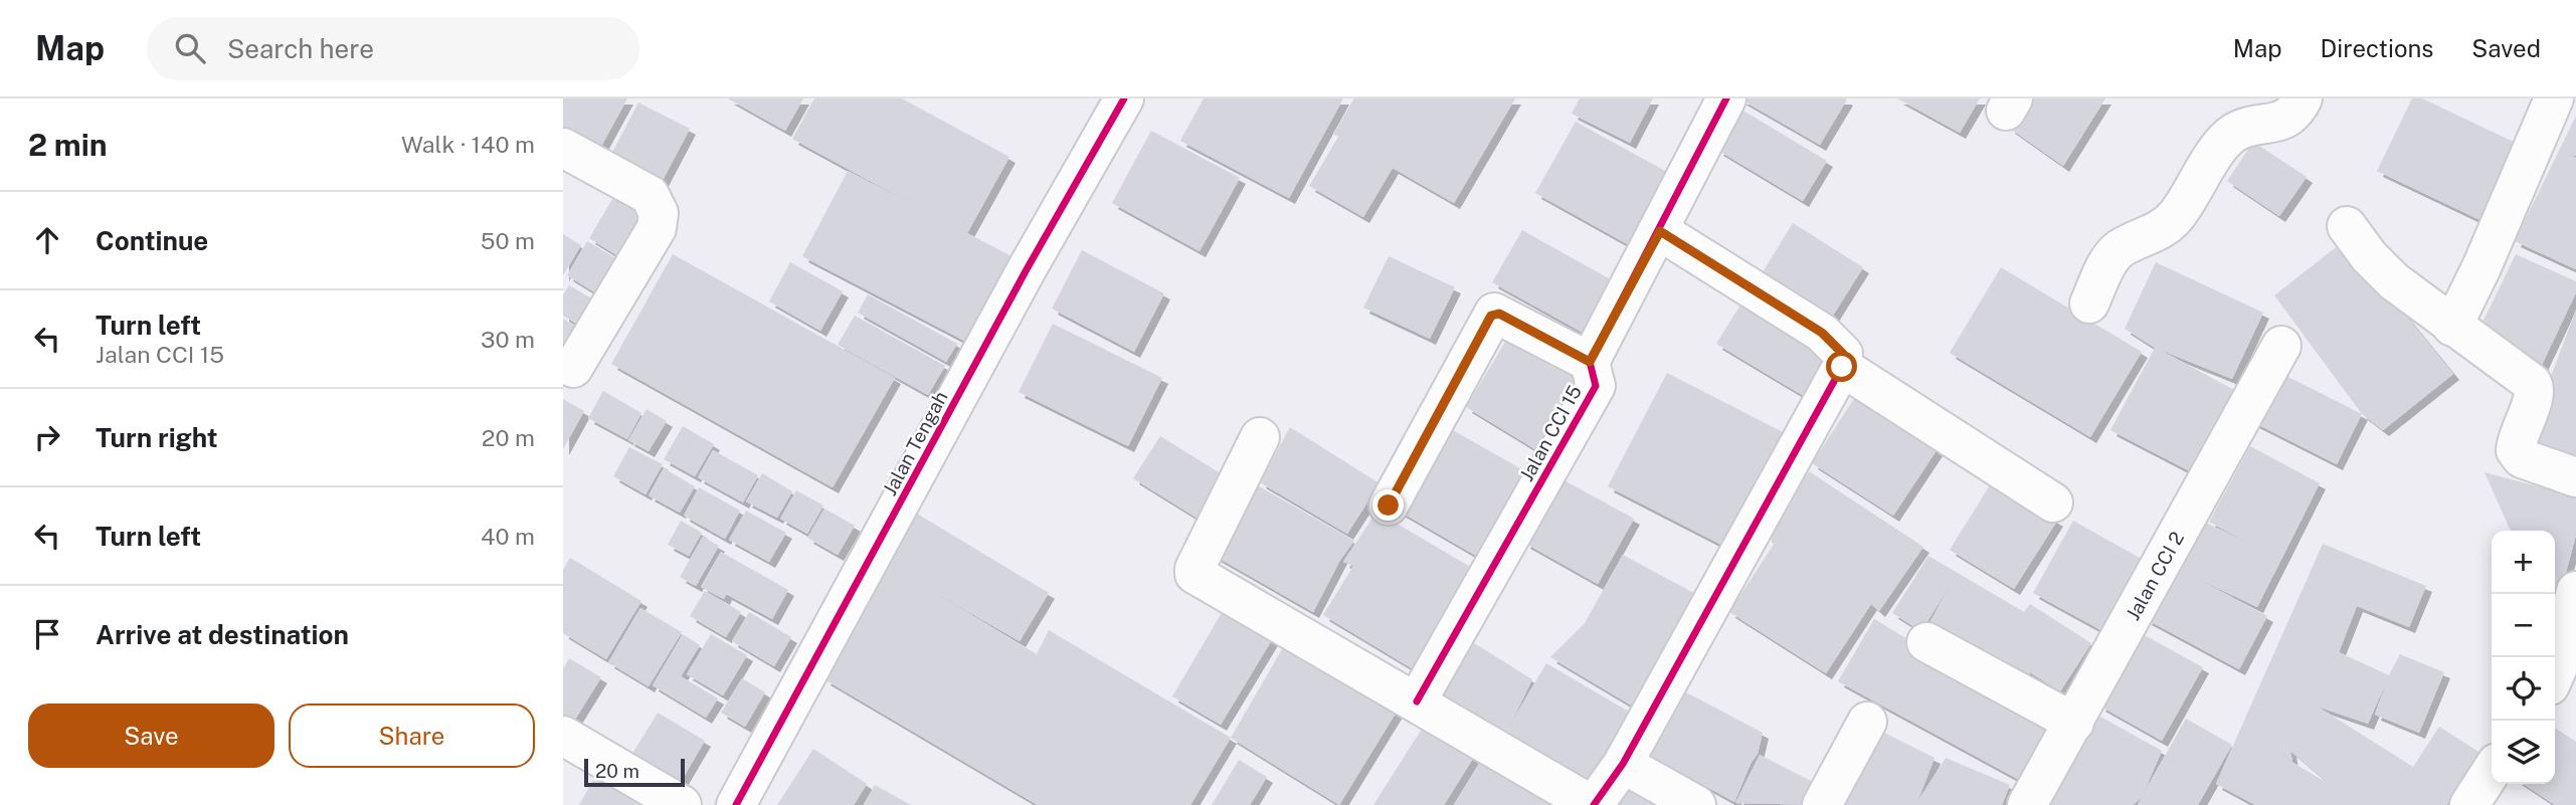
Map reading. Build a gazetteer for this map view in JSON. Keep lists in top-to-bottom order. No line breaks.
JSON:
{"streets":{"street":["Jalan CCI 15","Jalan Tengah","Jalan CCI 2"]},"scale_bar":"20 m","page":{"header":"Map","search":"Search here","nav":["Map","Directions","Saved"],"heading":["2 min","Walk · 140 m"],"list":[["Continue","50 m"],["Turn left","Jalan CCI 15","30 m"],["Turn right","20 m"],["Turn left","40 m"],"Arrive at destination"],"map_buttons":["+","−"],"buttons":["Save","Share"],"scale":"20 m"}}
